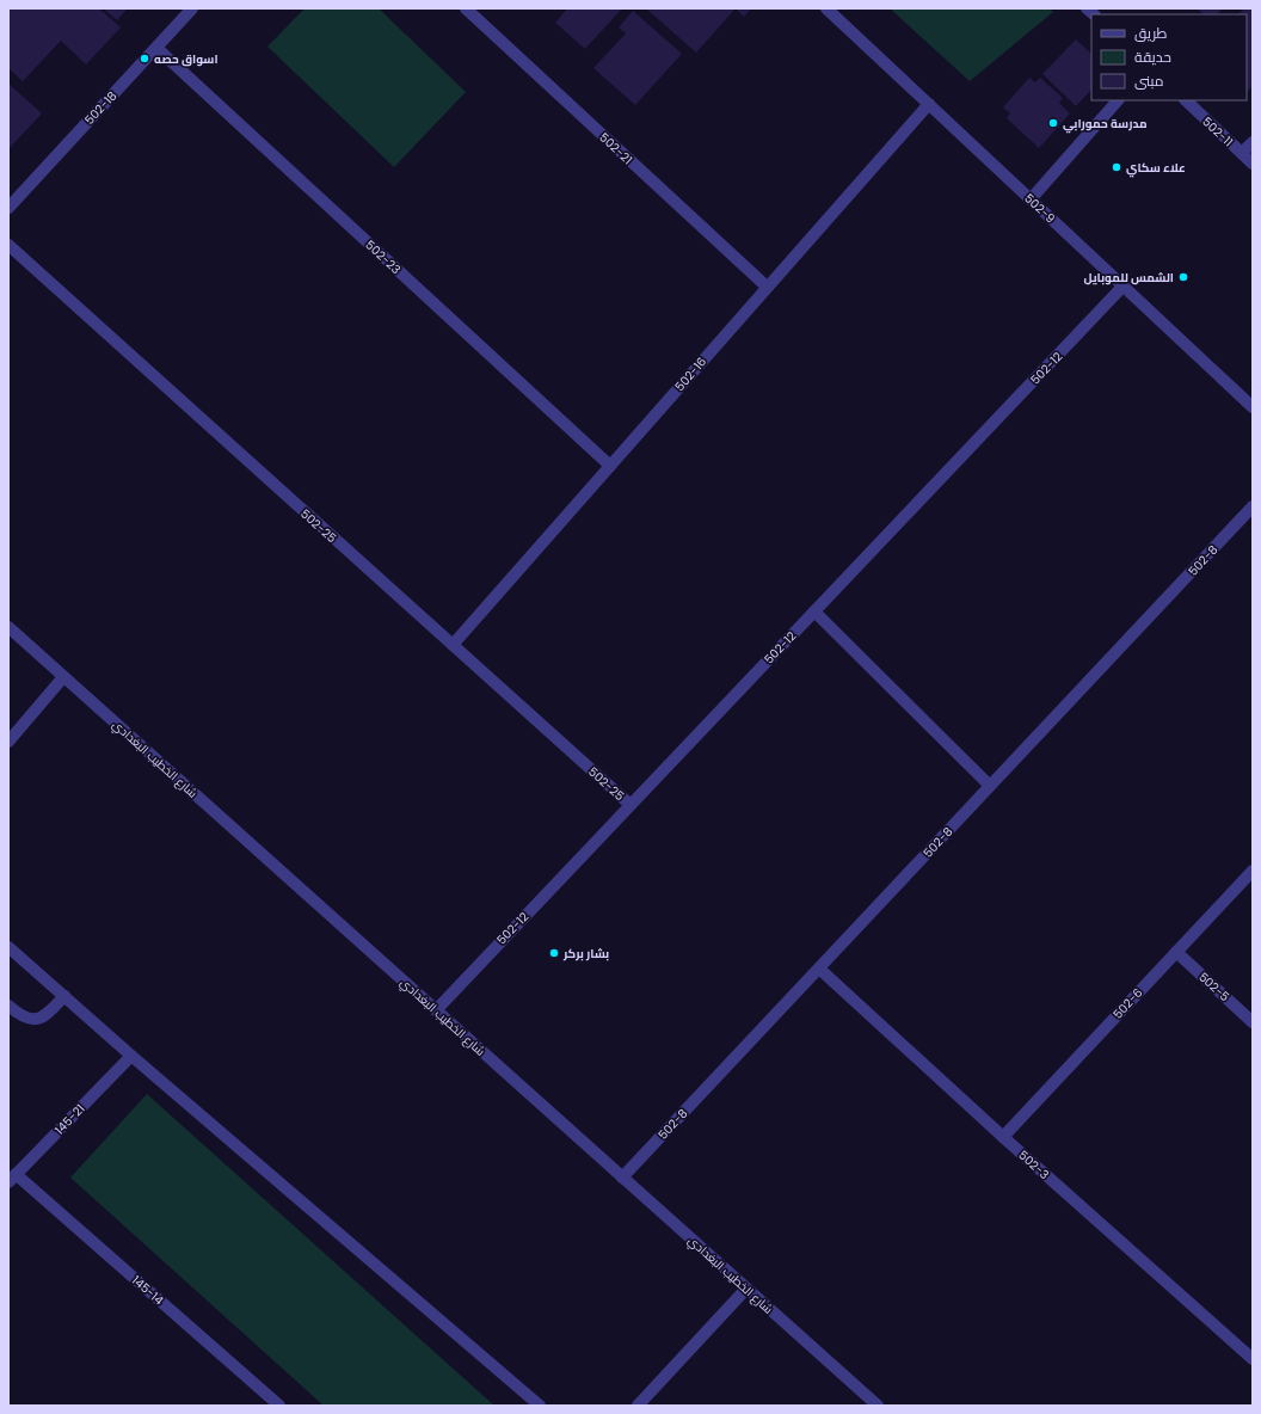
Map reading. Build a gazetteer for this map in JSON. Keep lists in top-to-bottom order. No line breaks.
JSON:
{"streets":{"street":["502-18","502-11","502-21","502-9","502-23","502-12","502-16","502-25","502-8","شارع الخطيب البغدادي","502-5","502-6","145-21","502-3","145-14"]},"crossings":[["502-18","502-23"],["502-21","502-16"],["502-9","502-12"],["502-9","502-16"],["502-23","502-16"],["502-12","502-25"],["502-12","شارع الخطيب البغدادي"],["502-16","502-25"],["502-8","شارع الخطيب البغدادي"],["502-8","502-3"],["502-5","502-6"],["502-6","502-3"],["145-21","145-14"]],"places":["اسواق حصه","مدرسة حمورابي","علاء سكاي","الشمس للموبايل","بشار بركر"],"legend":["طريق","حديقة","مبنى"]}
